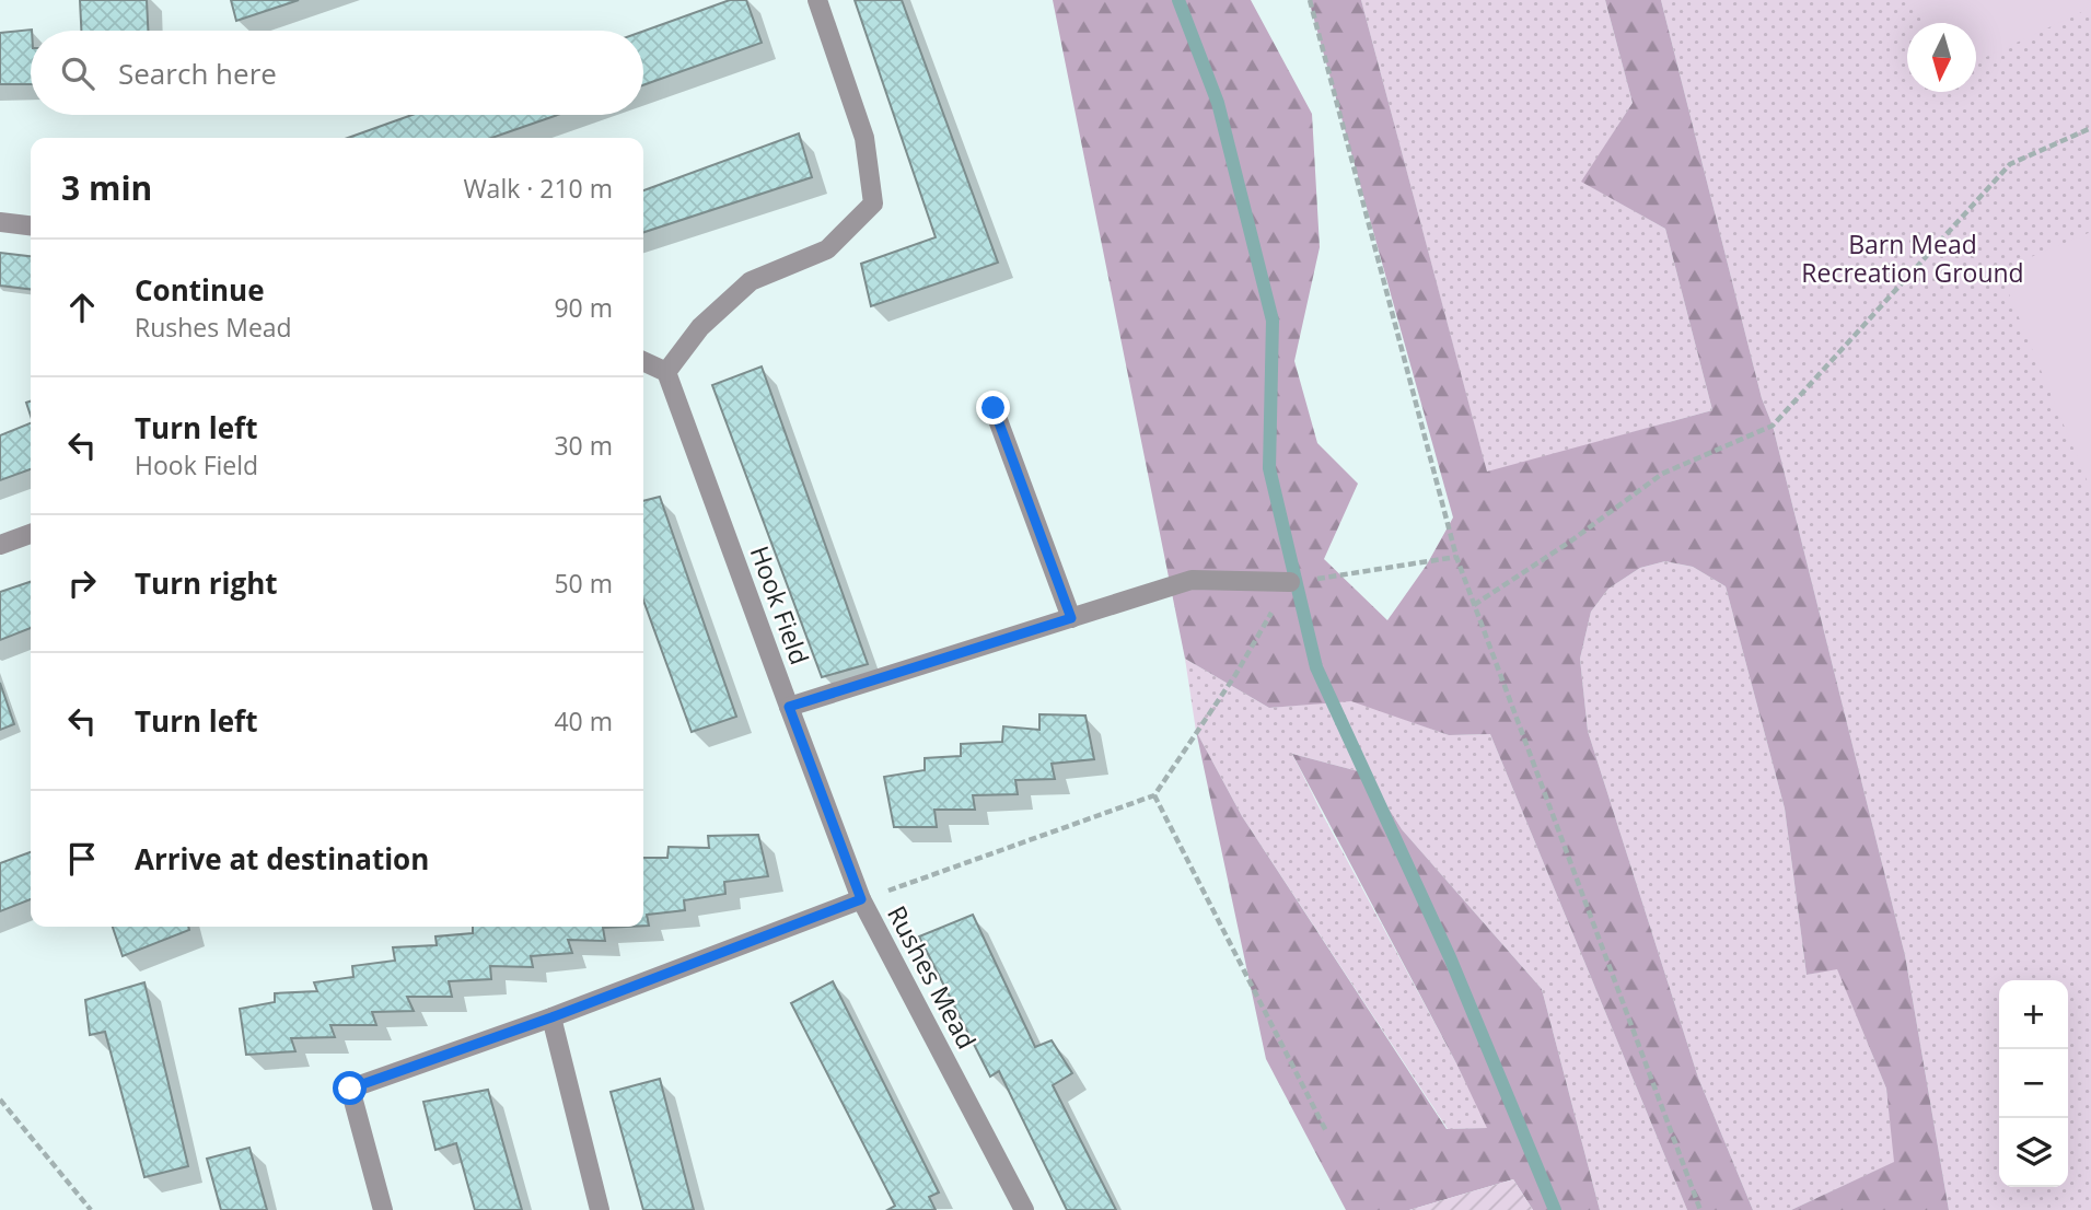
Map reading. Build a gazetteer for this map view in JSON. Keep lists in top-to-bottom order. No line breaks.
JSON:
{"streets":{"street":["Hook Field","Rushes Mead"]},"crossings":[["Hook Field","Rushes Mead"]],"parks":["Barn Mead Recreation Ground"],"north":"bottom","page":{"search":"Search here","heading":["3 min","Walk · 210 m"],"list":[["Continue","Rushes Mead","90 m"],["Turn left","Hook Field","30 m"],["Turn right","50 m"],["Turn left","40 m"],"Arrive at destination"],"map_buttons":["+","−"]}}
